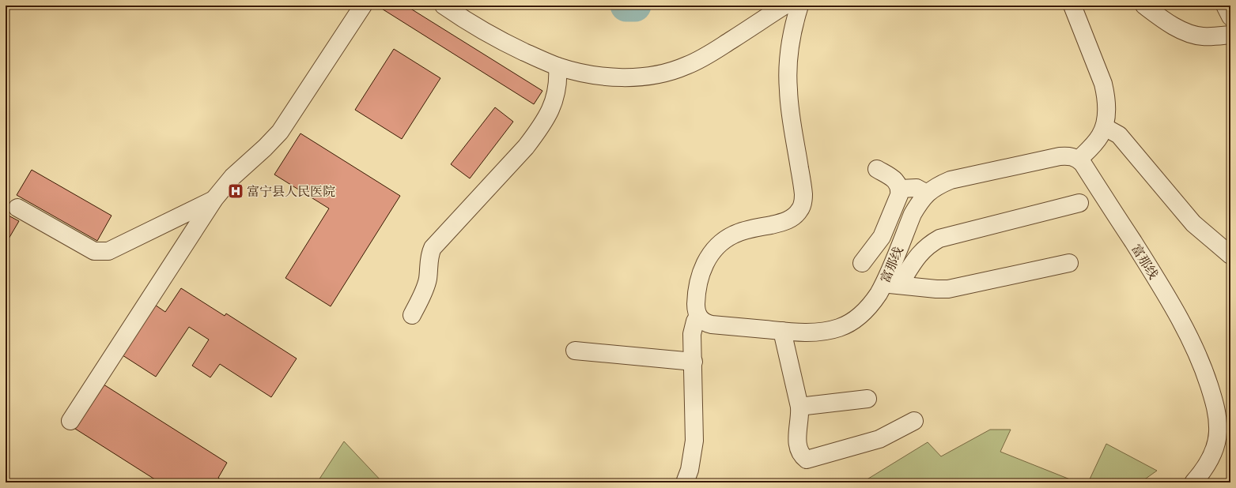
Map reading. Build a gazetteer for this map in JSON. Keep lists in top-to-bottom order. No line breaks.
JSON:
{"streets":{"street":["富那线"]},"places":{"hospital":["富宁县人民医院"]}}
